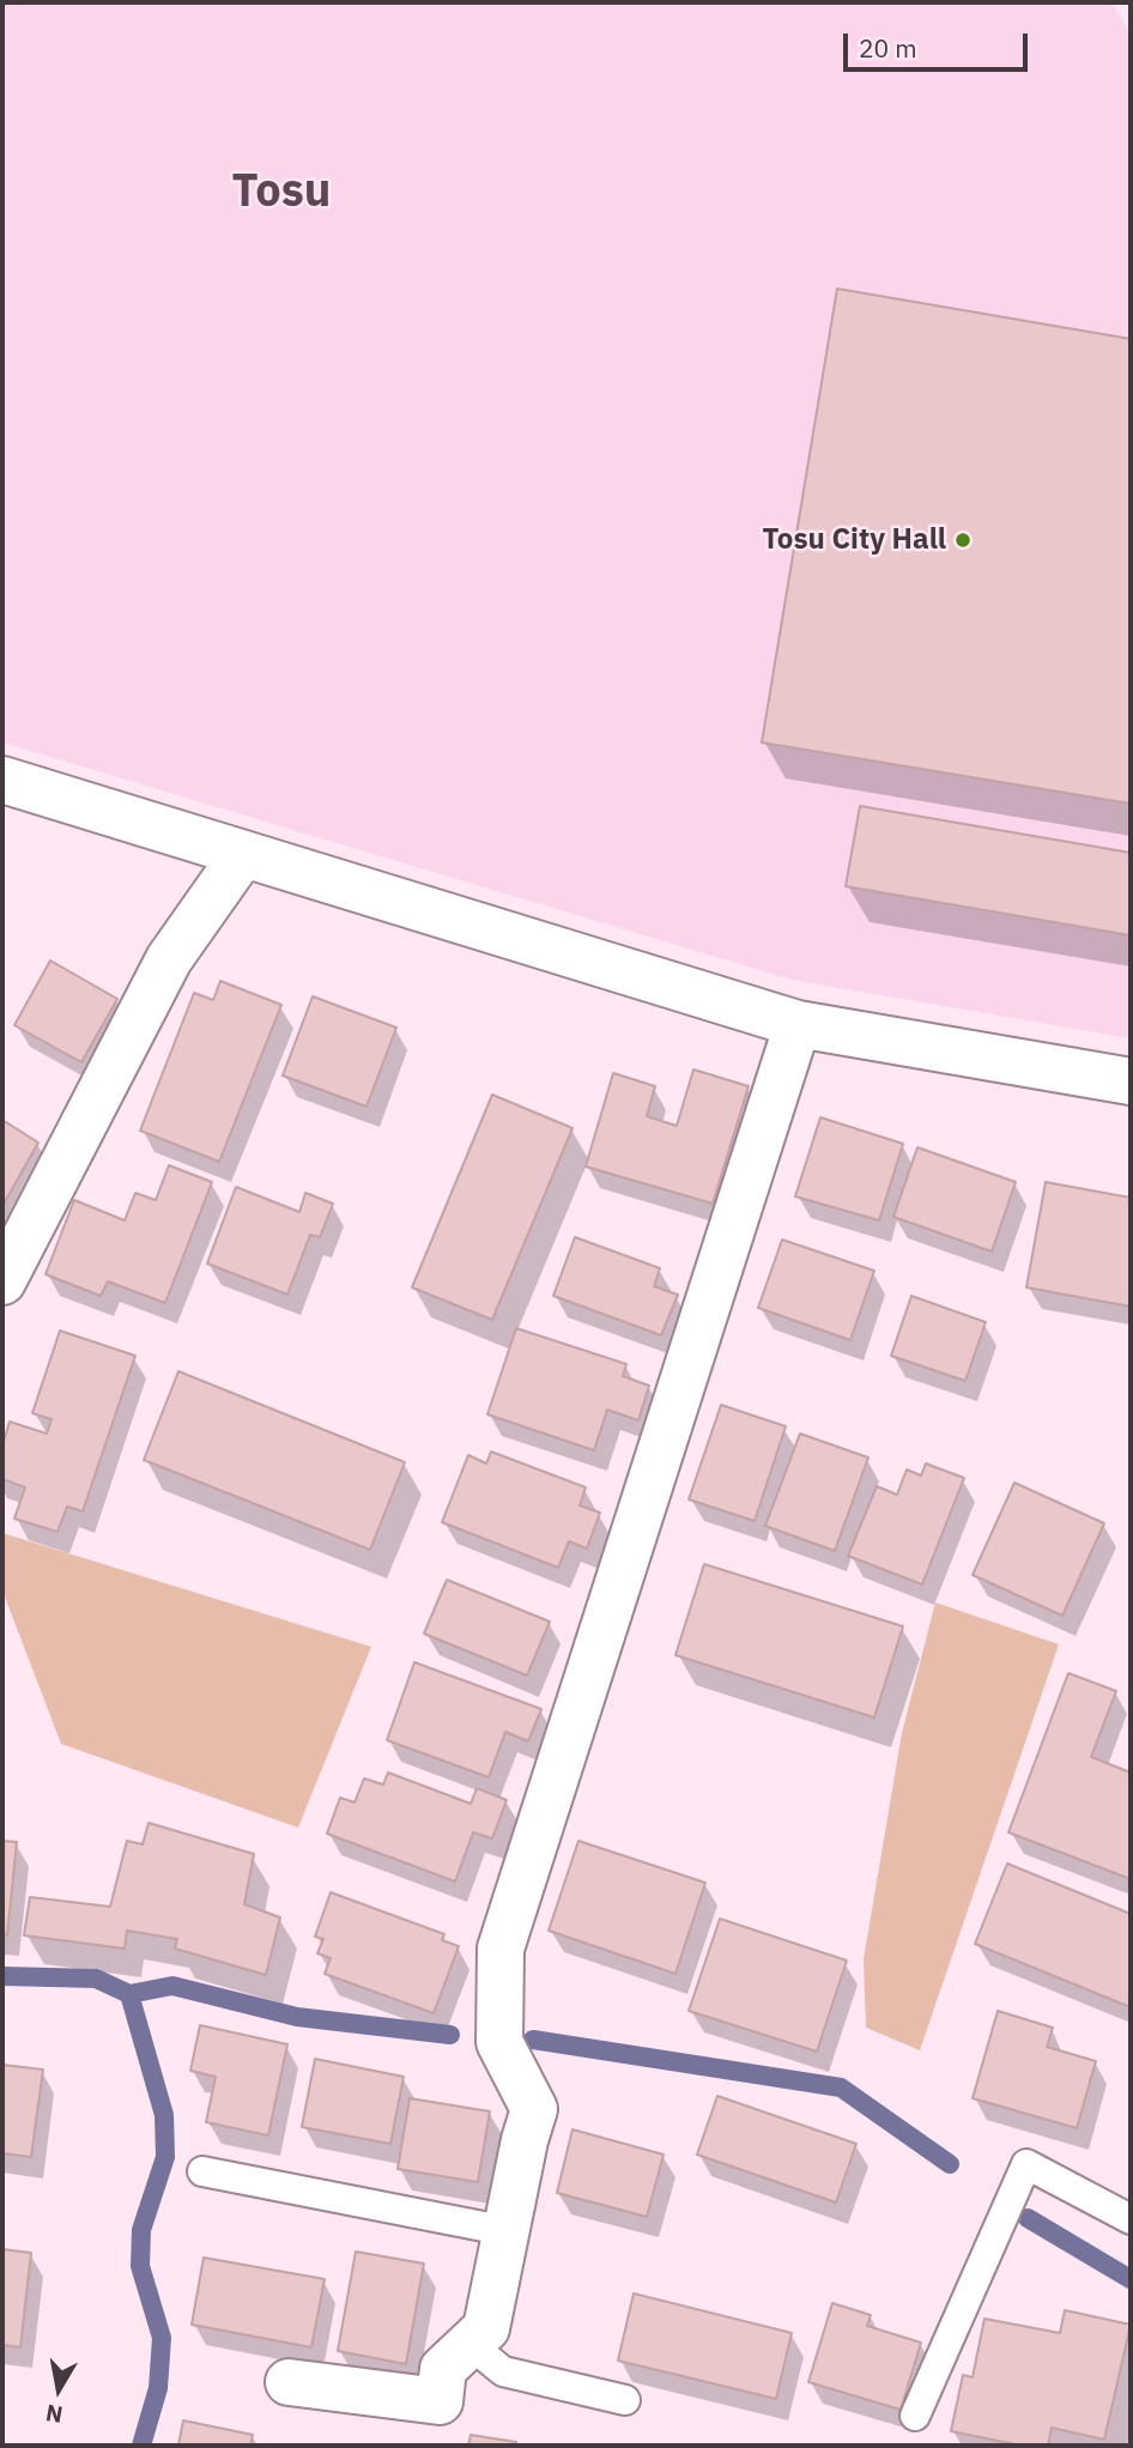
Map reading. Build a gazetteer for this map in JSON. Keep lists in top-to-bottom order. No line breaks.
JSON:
{"districts":["Tosu"],"places":["Tosu City Hall"],"scale_bar":"20 m","north":"bottom"}
